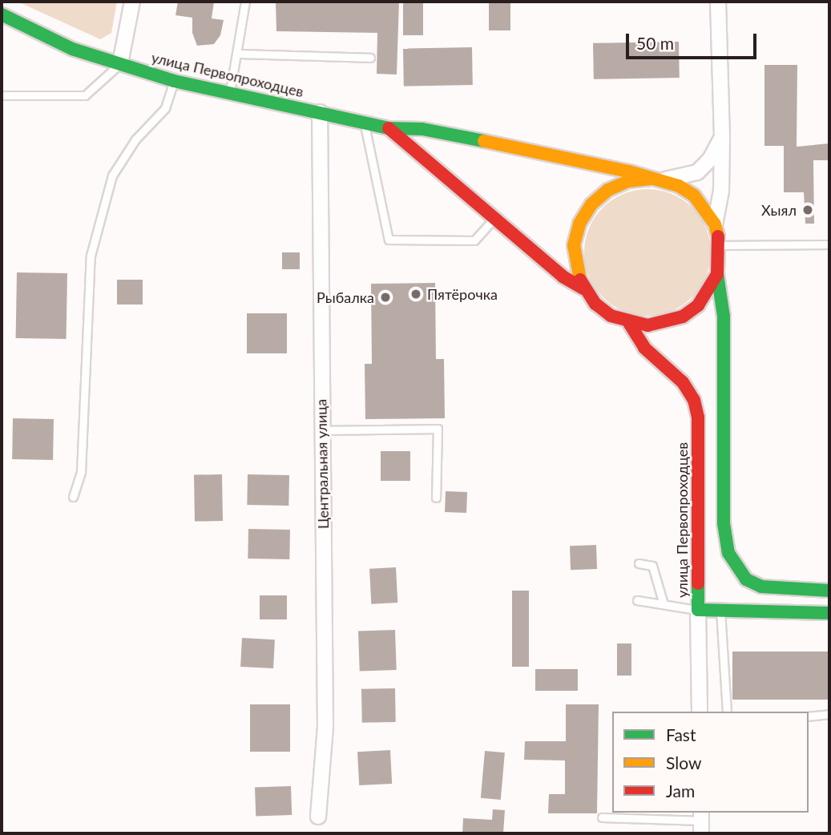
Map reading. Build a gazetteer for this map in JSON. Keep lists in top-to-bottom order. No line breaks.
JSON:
{"streets":{"street":["улица Первопроходцев","Центральная улица"]},"crossings":[["улица Первопроходцев","Центральная улица"]],"places":["Хыял","Пятёрочка","Рыбалка"],"legend":["Fast","Slow","Jam"],"scale_bar":"50 m"}
